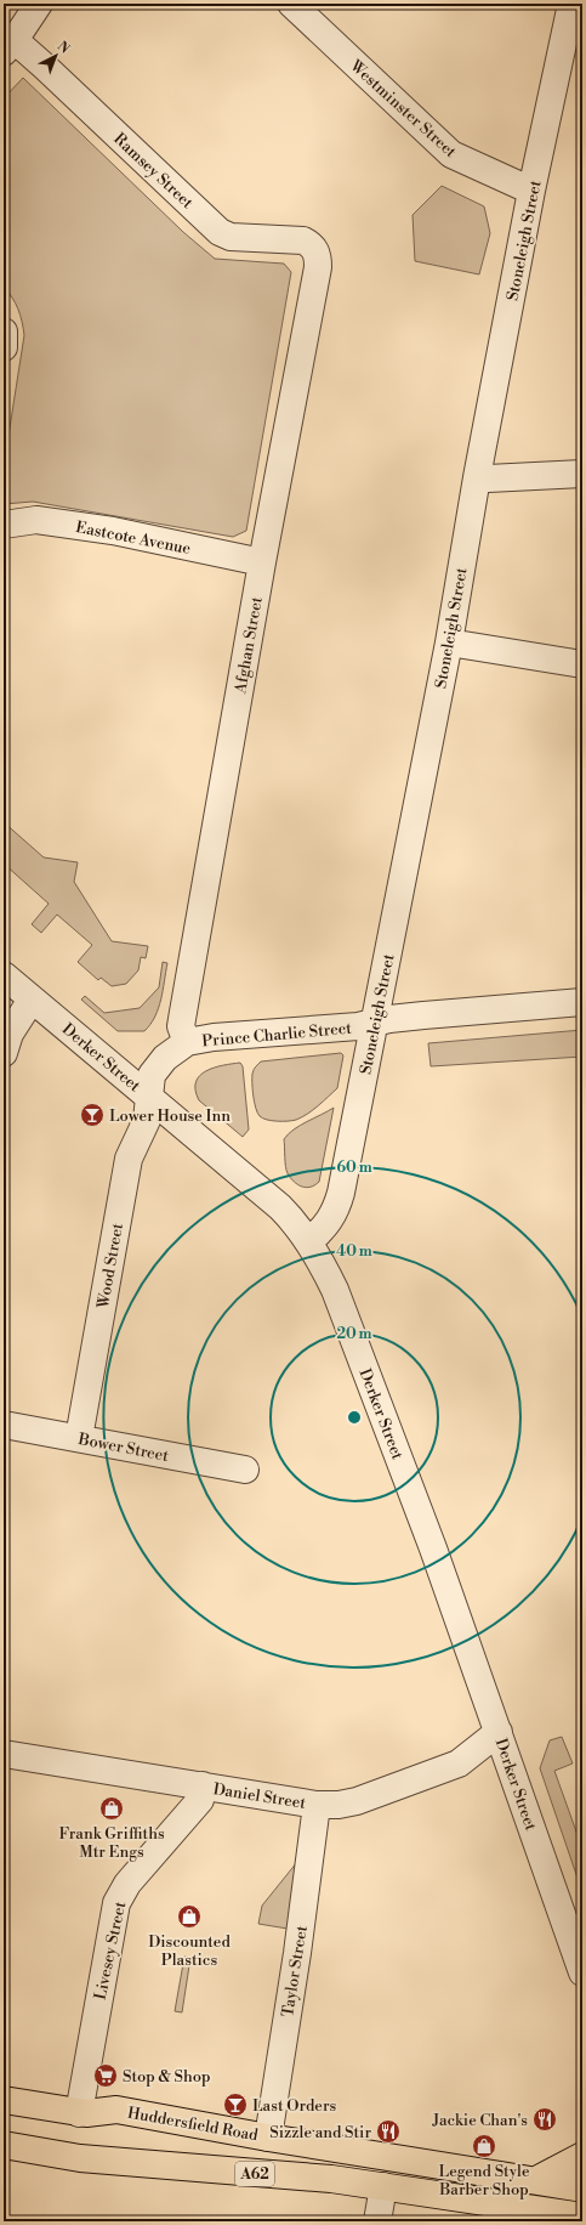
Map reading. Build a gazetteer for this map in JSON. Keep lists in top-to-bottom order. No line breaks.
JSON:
{"streets":{"main road":["Huddersfield Road","A62"],"street":["Westminster Street","Ramsey Street","Stoneleigh Street","Eastcote Avenue","Afghan Street","Prince Charlie Street","Derker Street","Wood Street","Bower Street","Daniel Street","Livesey Street","Taylor Street"]},"crossings":[["Westminster Street","Stoneleigh Street"],["Ramsey Street","Afghan Street"],["Stoneleigh Street","Prince Charlie Street"],["Stoneleigh Street","Derker Street"],["Eastcote Avenue","Afghan Street"],["Afghan Street","Prince Charlie Street"],["Prince Charlie Street","Derker Street"],["Prince Charlie Street","Wood Street"],["Derker Street","Wood Street"],["Derker Street","Daniel Street"],["Wood Street","Bower Street"],["Daniel Street","Livesey Street"],["Daniel Street","Taylor Street"],["Livesey Street","Huddersfield Road"],["Taylor Street","Huddersfield Road"]],"places":{"bar":["Lower House Inn","Last Orders"],"shop":["Frank Griffiths Mtr Engs","Discounted Plastics","Legend Style Barber Shop"],"supermarket":["Stop & Shop"],"restaurant":["Jackie Chan's","Sizzle and Stir"]},"north":"top right","rings":["60 m","40 m","20 m"]}
